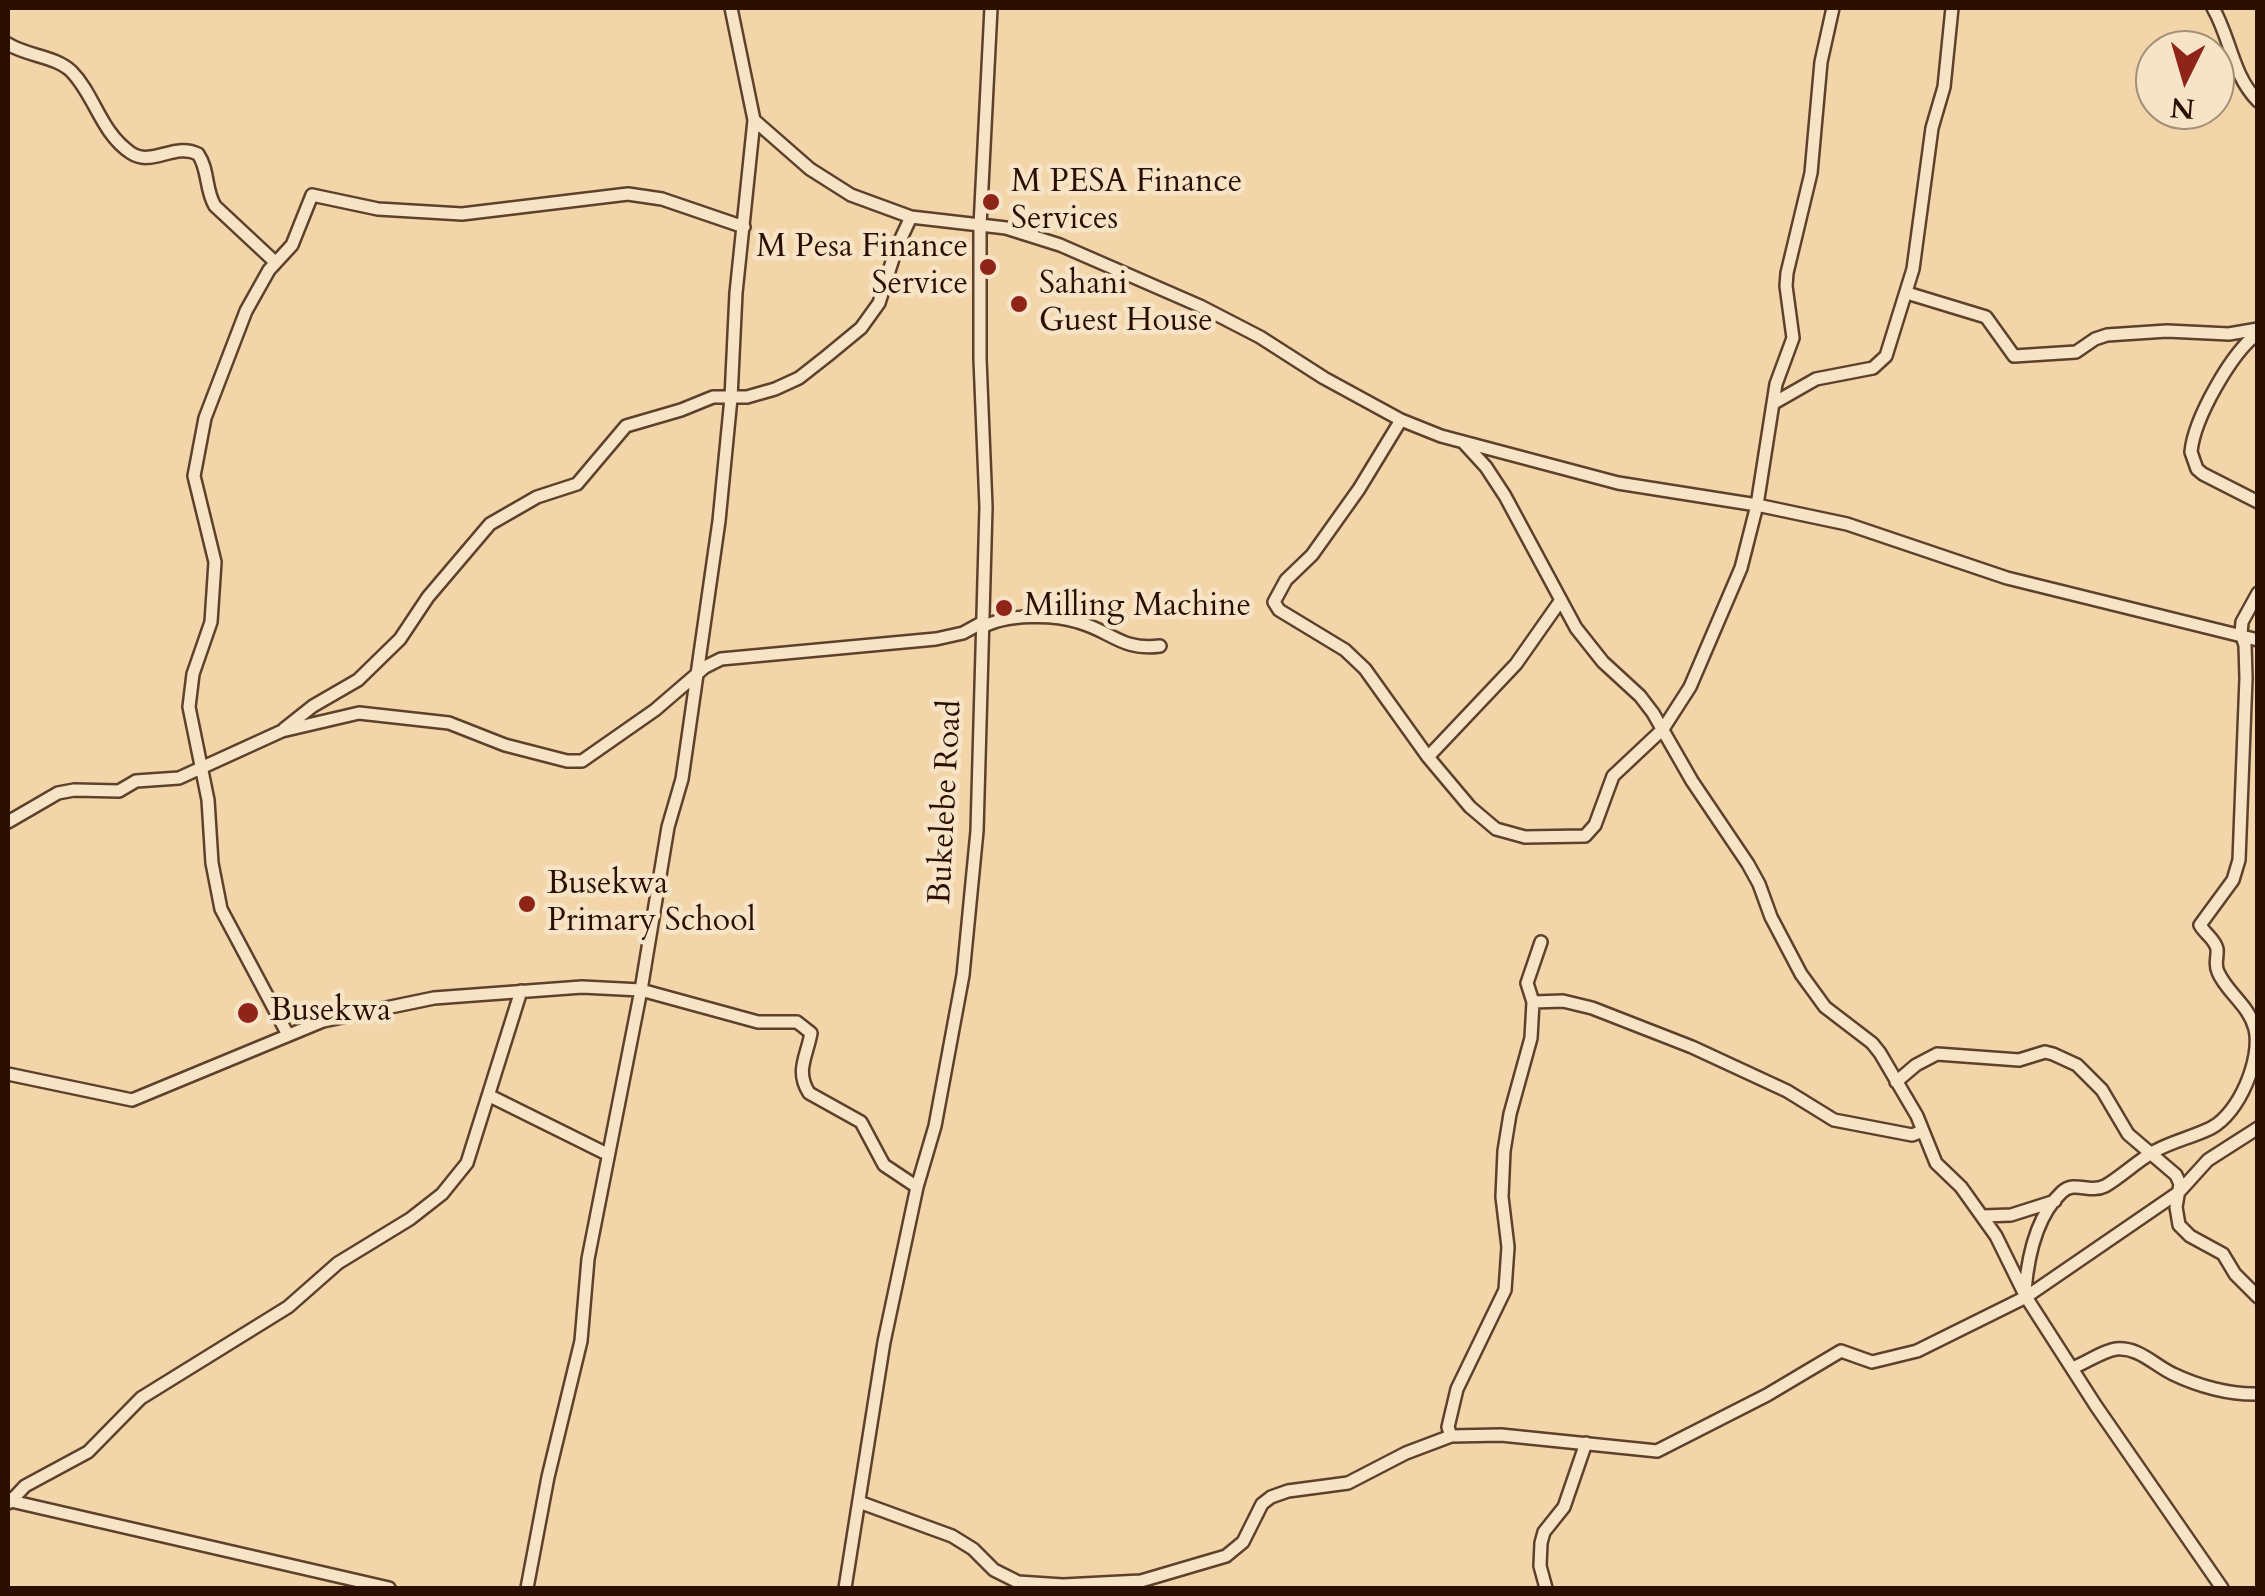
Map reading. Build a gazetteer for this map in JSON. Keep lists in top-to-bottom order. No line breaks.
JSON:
{"streets":{"street":["Bukelebe Road"]},"places":["M PESA Finance Services","M Pesa Finance Service","Sahani Guest House","Milling Machine","Busekwa Primary School","Busekwa"],"north":"bottom"}
